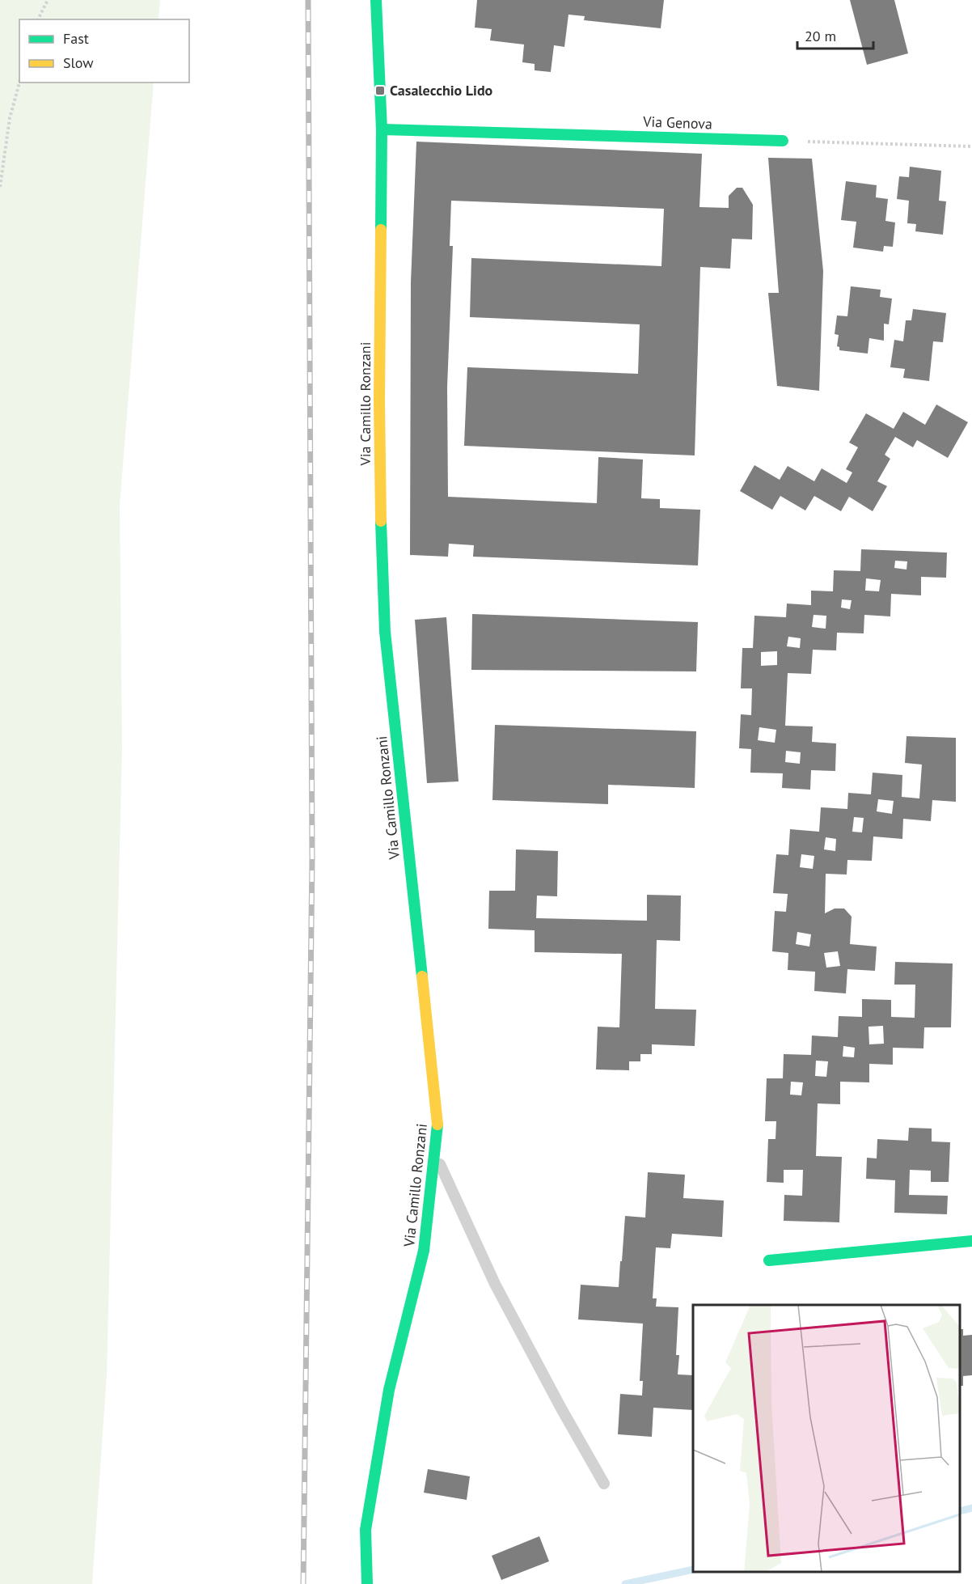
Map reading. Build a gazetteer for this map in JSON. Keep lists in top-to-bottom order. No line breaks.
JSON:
{"streets":{"street":["Via Genova","Via Camillo Ronzani"]},"crossings":[["Via Genova","Via Camillo Ronzani"]],"places":{"transit":["Casalecchio Lido"]},"legend":["Fast","Slow"],"scale_bar":"20 m"}
